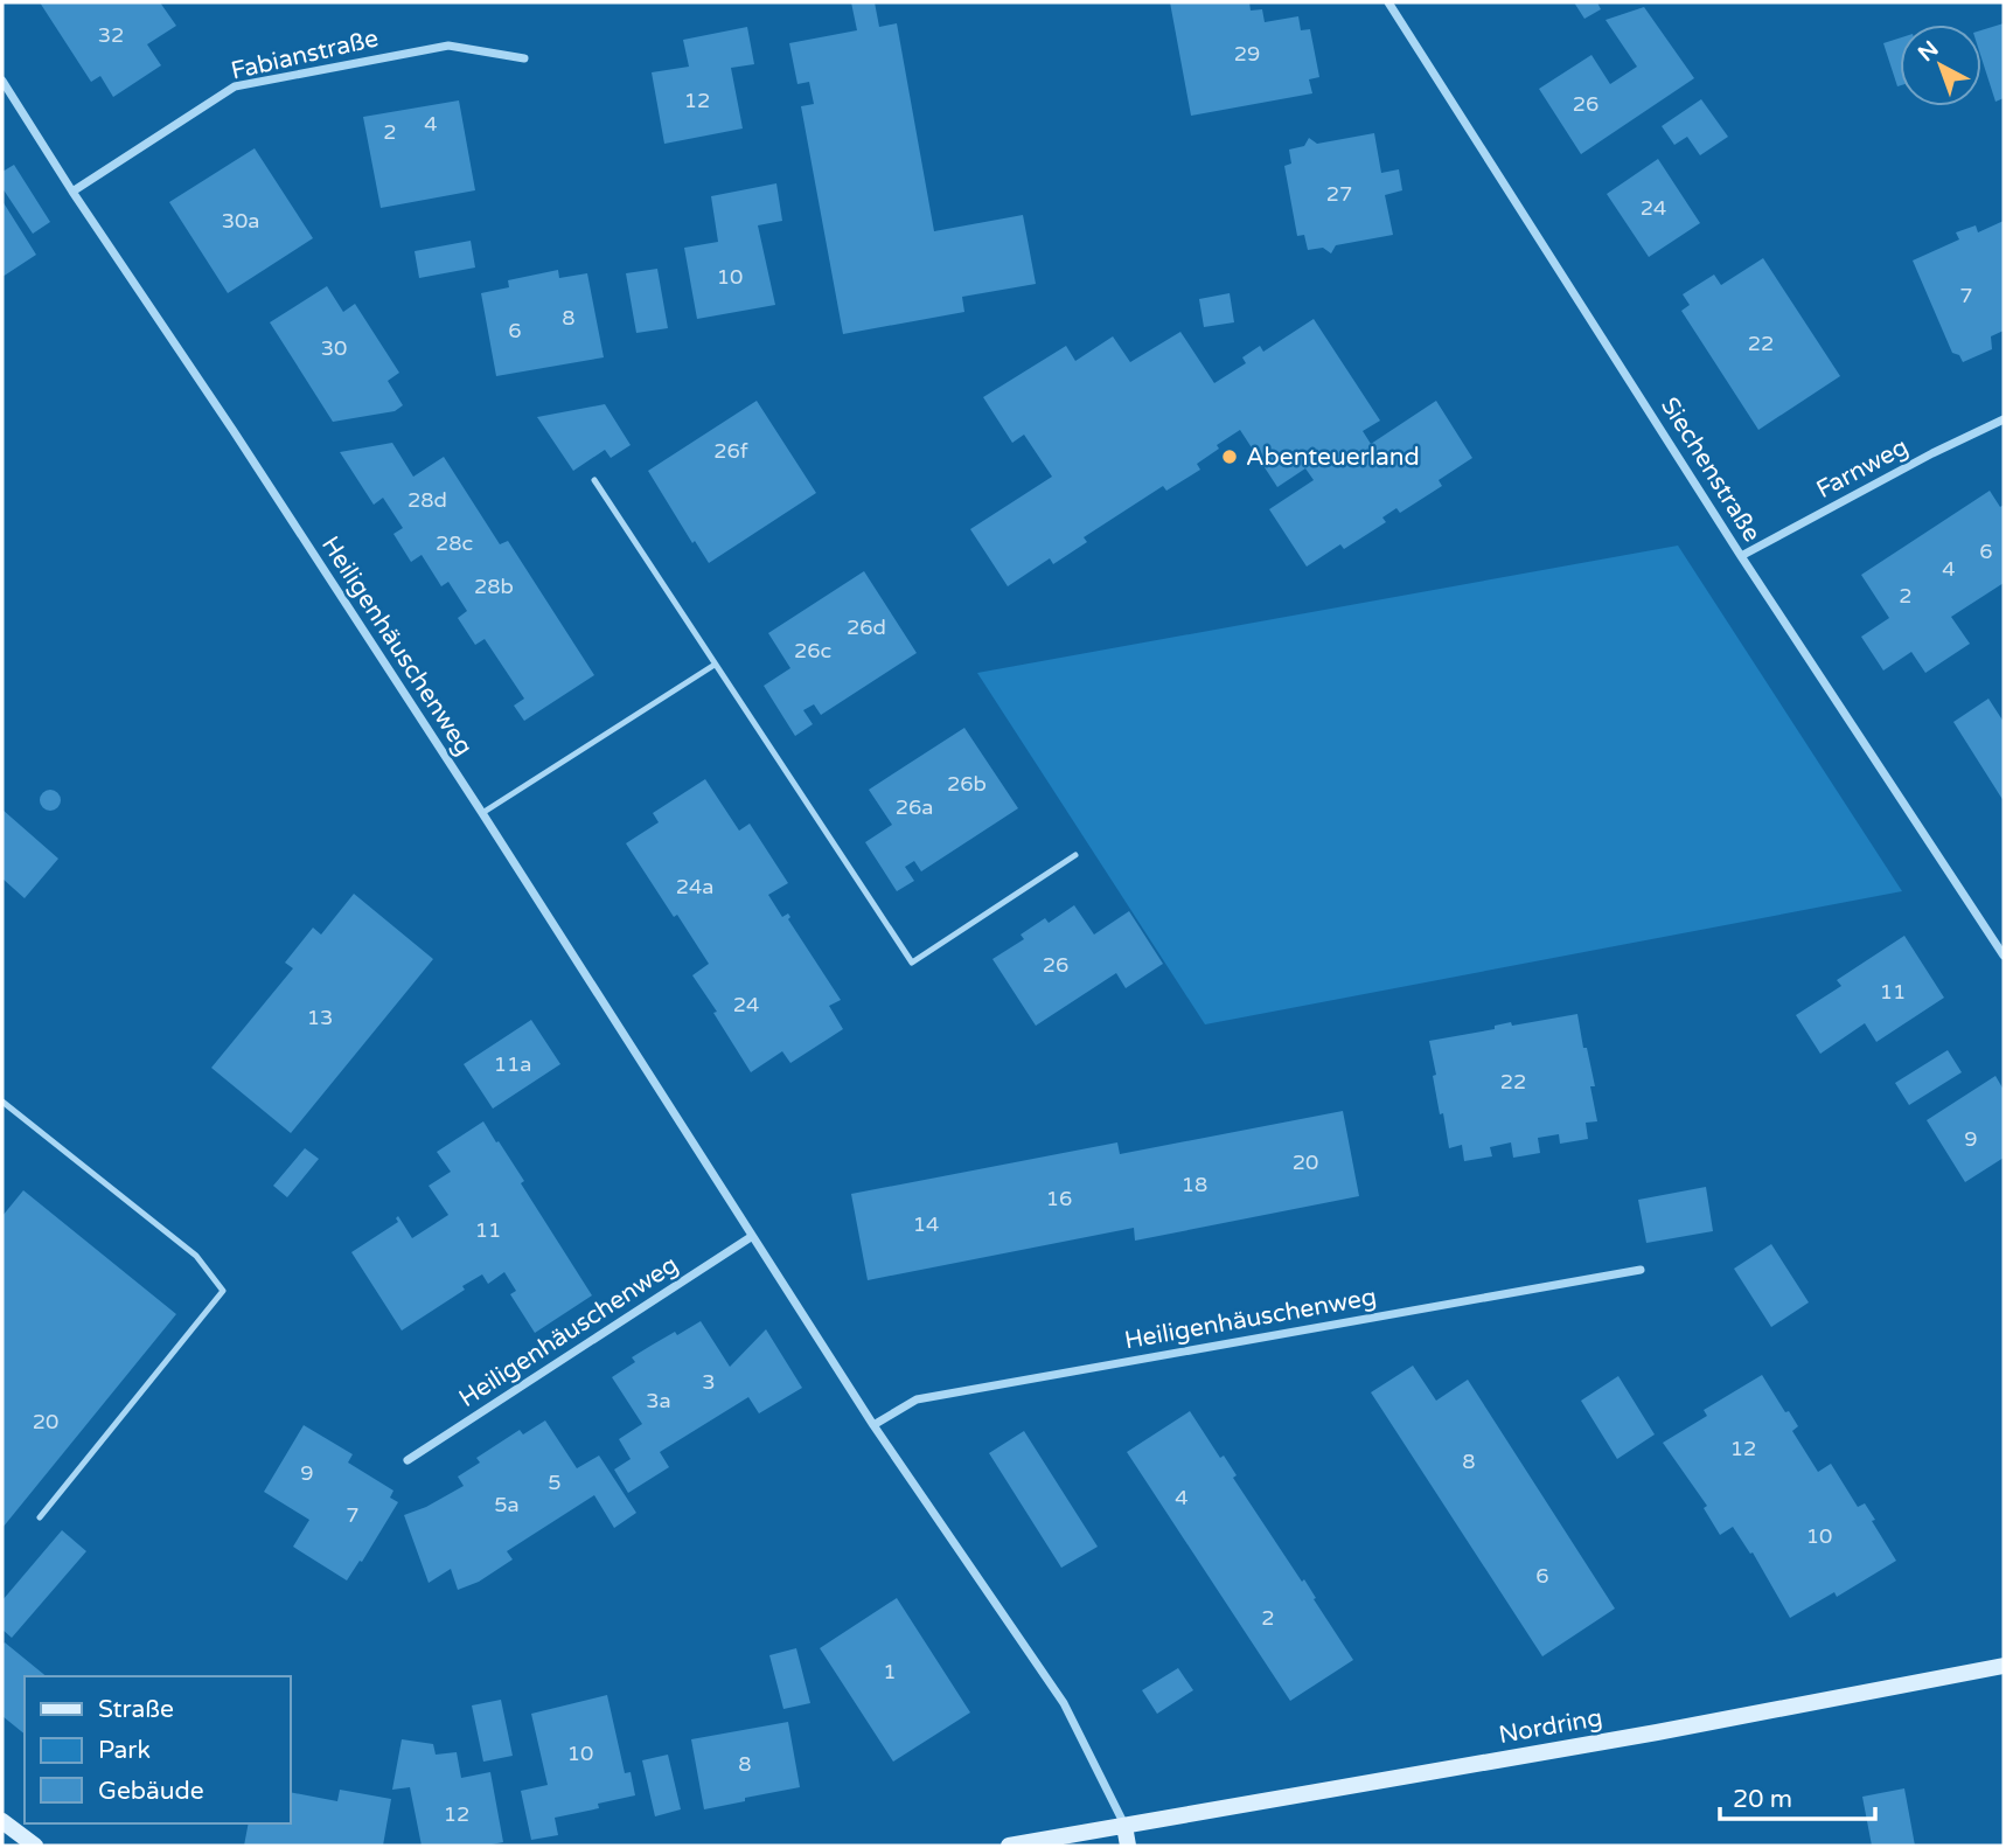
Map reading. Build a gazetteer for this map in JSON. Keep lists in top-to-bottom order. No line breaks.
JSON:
{"streets":{"main road":["Nordring"],"street":["Fabianstraße","Farnweg","Siechenstraße","Heiligenhäuschenweg"]},"crossings":[["Fabianstraße","Heiligenhäuschenweg"],["Farnweg","Siechenstraße"],["Heiligenhäuschenweg","Nordring"]],"places":["Abenteuerland"],"house_numbers":["32","29","12","26","4","2","27","24","30a","10","7","8","6","22","30","26f","28d","28c","6","4","28b","2","26d","26c","26b","26a","24a","26","11","24","13","11a","22","9","20","18","16","14","11","3","3a","20","12","8","9","5","4","5a","7","10","6","2","1","10","8","12"],"legend":["Straße","Park","Gebäude"],"scale_bar":"20 m","north":"top left"}
